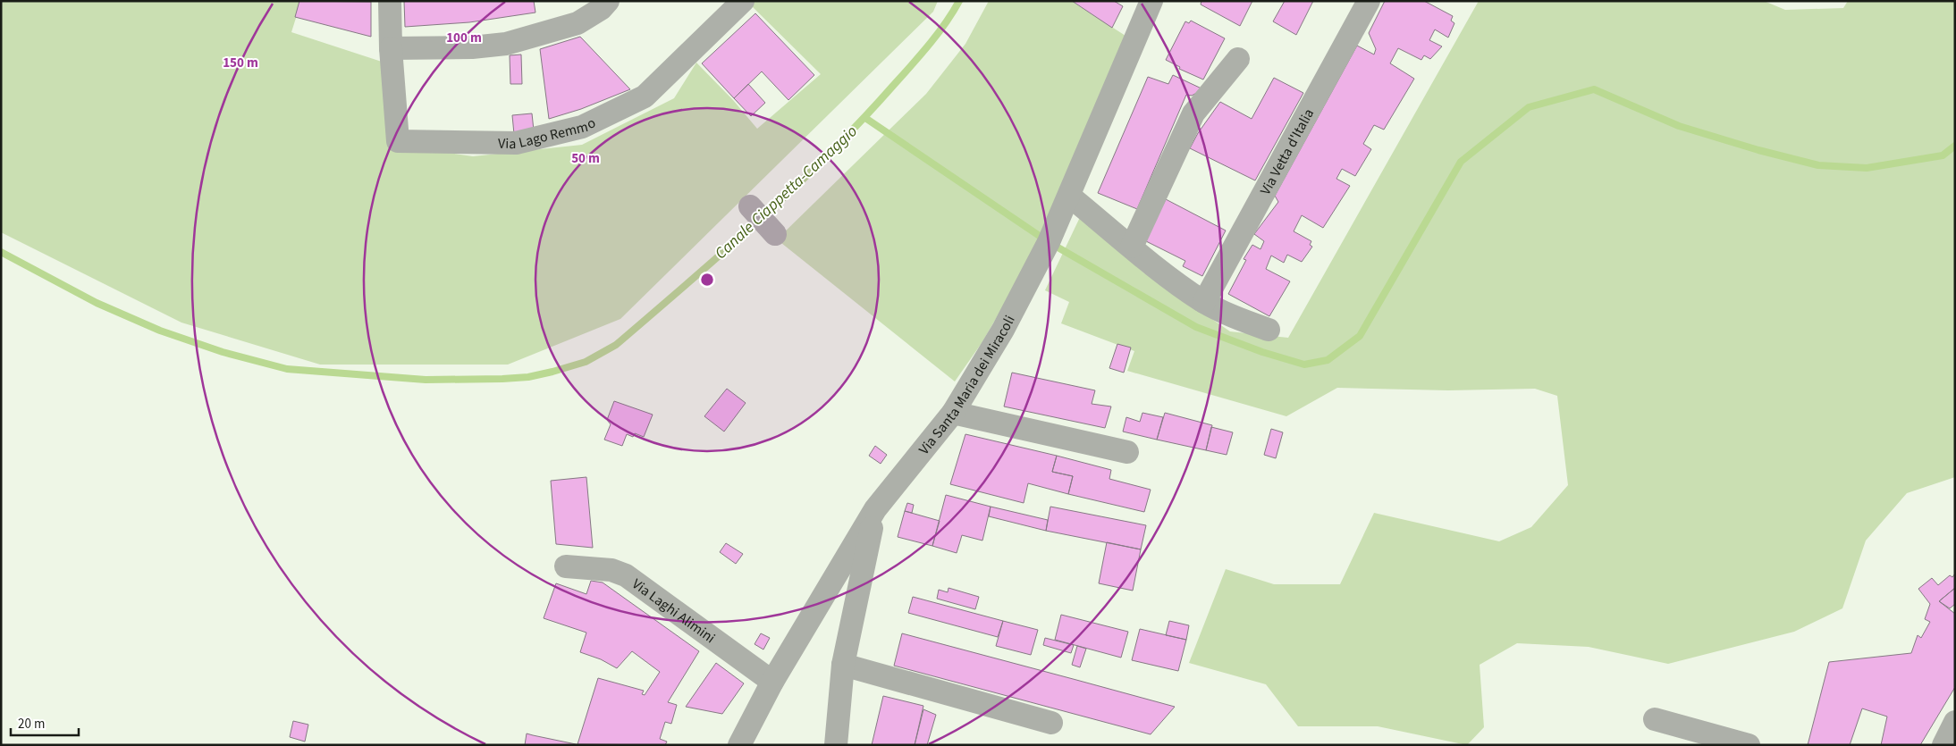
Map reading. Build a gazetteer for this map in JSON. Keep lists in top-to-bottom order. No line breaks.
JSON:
{"streets":{"street":["Via Lago Remmo","Via Vetta d'Italia","Via Santa Maria dei Miracoli","Via Laghi Alimini"]},"crossings":[["Via Santa Maria dei Miracoli","Via Laghi Alimini"]],"water":["Canale Ciappetta-Camaggio"],"scale_bar":"20 m","rings":["100 m","150 m","50 m"]}
